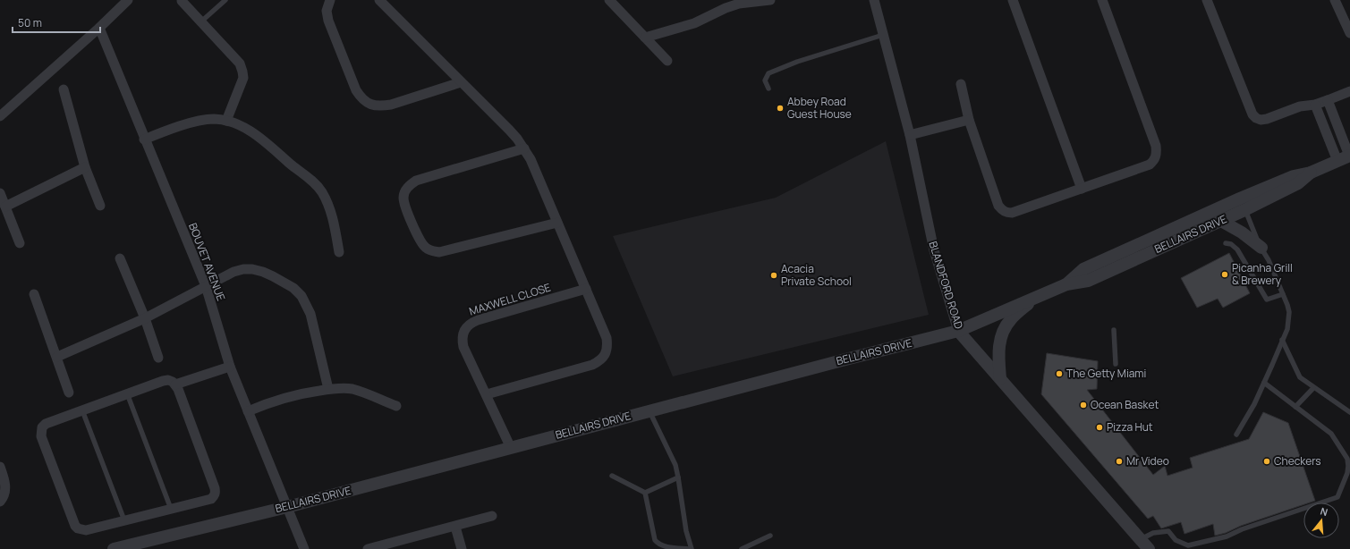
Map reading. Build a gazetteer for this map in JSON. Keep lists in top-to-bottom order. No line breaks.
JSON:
{"streets":{"street":["BELLAIRS DRIVE","BOUVET AVENUE","BLANDFORD ROAD","MAXWELL CLOSE"]},"crossings":[["BELLAIRS DRIVE","BOUVET AVENUE"],["BELLAIRS DRIVE","BLANDFORD ROAD"],["BELLAIRS DRIVE","MAXWELL CLOSE"]],"places":["Abbey Road Guest House","Picanha Grill & Brewery","Acacia Private School","The Getty Miami","Ocean Basket","Pizza Hut","Mr Video","Checkers"],"scale_bar":"50 m","north":"top"}
